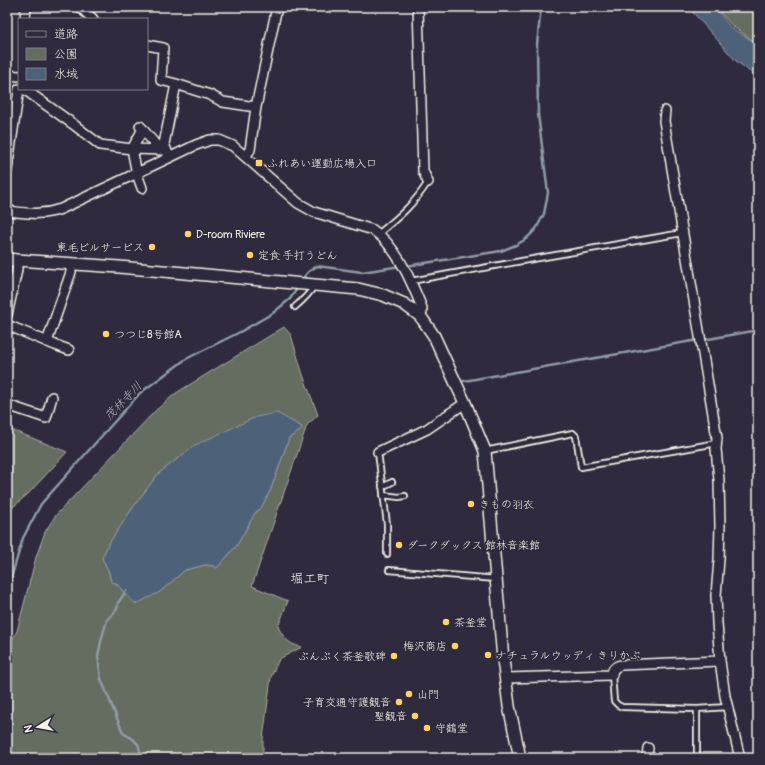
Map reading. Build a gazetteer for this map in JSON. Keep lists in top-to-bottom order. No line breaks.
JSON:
{"districts":["堀工町"],"water":["茂林寺川"],"places":{"transit":["ふれあい運動広場入口"],"other":["D-room Riviere","東毛ビルサービス","定食 手打うどん","つつじ8号館A","きもの羽衣","ダークダックス 館林音楽館","茶釜堂","梅沢商店","ナチュラルウッディ きりかぶ","ぶんぶく茶釜歌碑","山門","子育交通守護観音","聖観音","守鶴堂"]},"legend":["道路","公園","水域"],"north":"left"}
